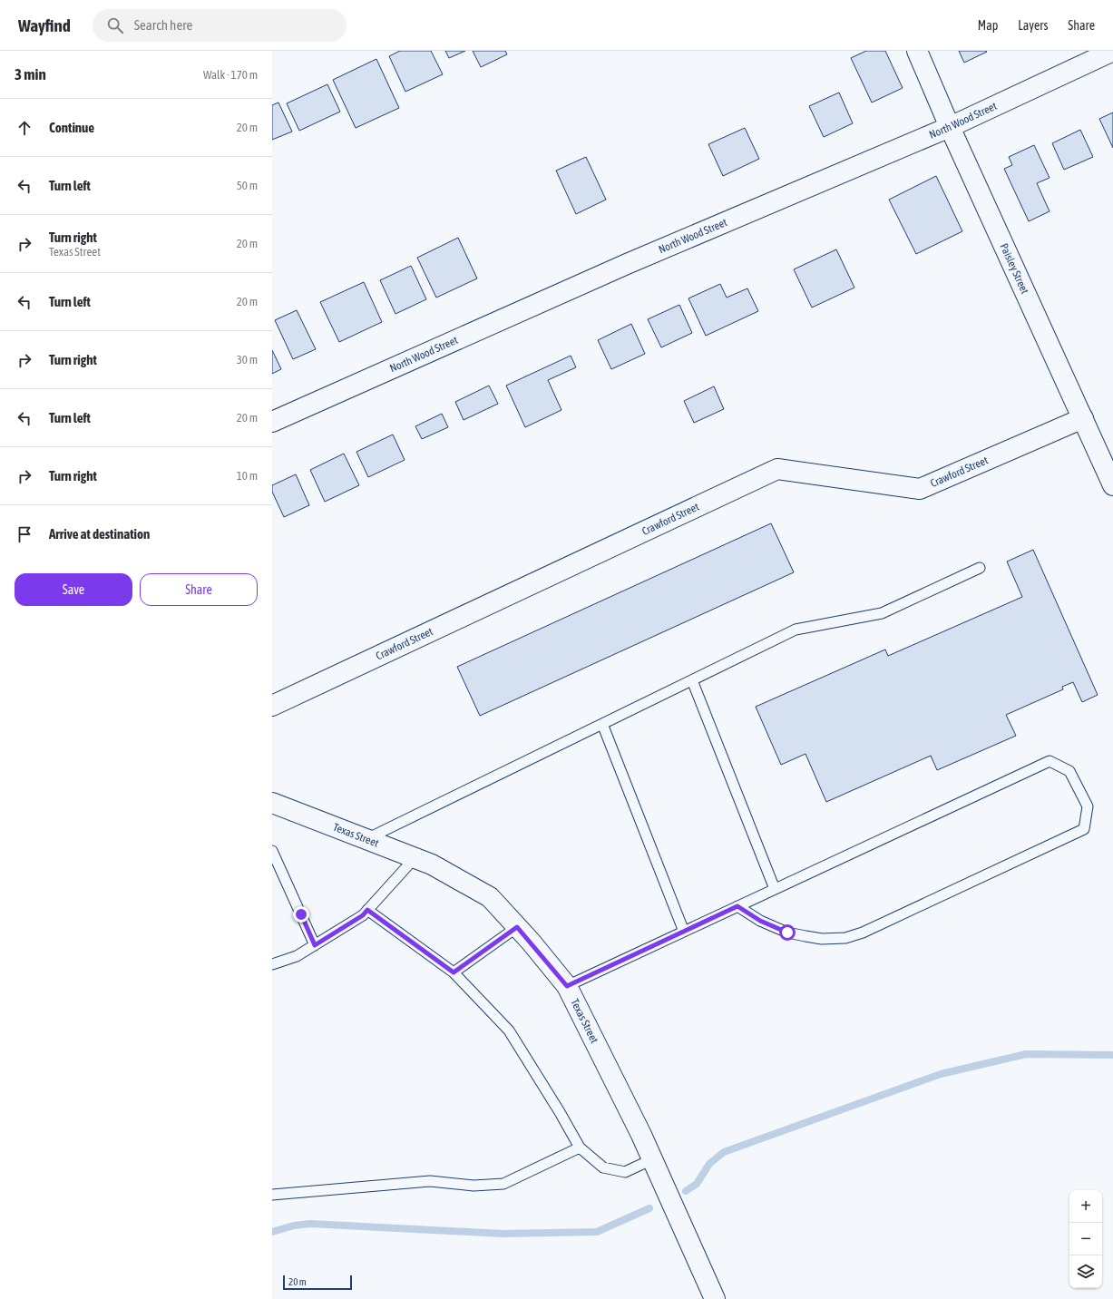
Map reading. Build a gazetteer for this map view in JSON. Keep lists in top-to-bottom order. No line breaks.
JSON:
{"streets":{"street":["North Wood Street","Paisley Street","Crawford Street","Texas Street"]},"crossings":[["North Wood Street","Paisley Street"],["Paisley Street","Crawford Street"]],"scale_bar":"20 m","page":{"header":"Wayfind","search":"Search here","nav":["Map","Layers","Share"],"heading":["3 min","Walk · 170 m"],"list":[["Continue","20 m"],["Turn left","50 m"],["Turn right","Texas Street","20 m"],["Turn left","20 m"],["Turn right","30 m"],["Turn left","20 m"],["Turn right","10 m"],"Arrive at destination"],"buttons":["Save","Share"],"map_buttons":["+","−"],"scale":"20 m"}}
